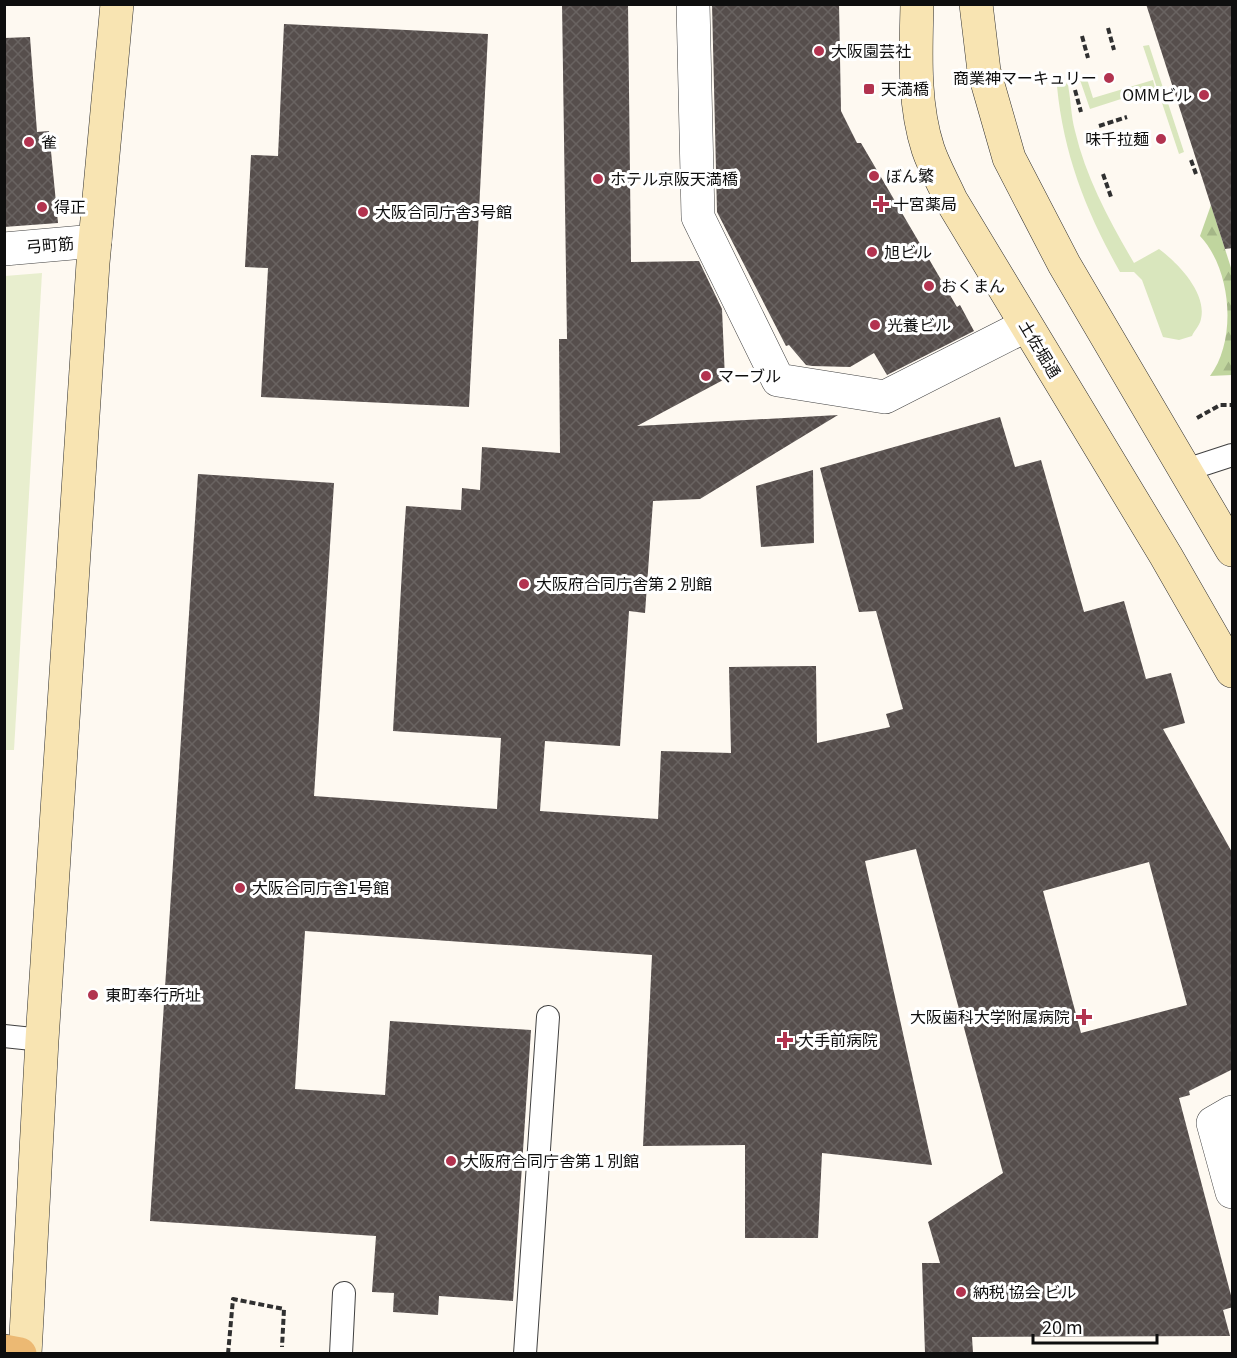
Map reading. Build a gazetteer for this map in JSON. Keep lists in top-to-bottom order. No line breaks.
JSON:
{"streets":{"main road":["土佐堀通"],"street":["弓町筋"]},"places":{"other":["大阪園芸社","商業神マーキュリー","OMMビル","味千拉麺","雀","ぼん繁","ホテル京阪天満橋","得正","大阪合同庁舎3号館","旭ビル","おくまん","光養ビル","マーブル","大阪府合同庁舎第２別館","大阪合同庁舎1号館","東町奉行所址","大阪府合同庁舎第１別館","納税 協会 ビル"],"transit":["天満橋"],"health":["十宮薬局","大阪歯科大学附属病院","大手前病院"]},"scale_bar":"20 m"}
